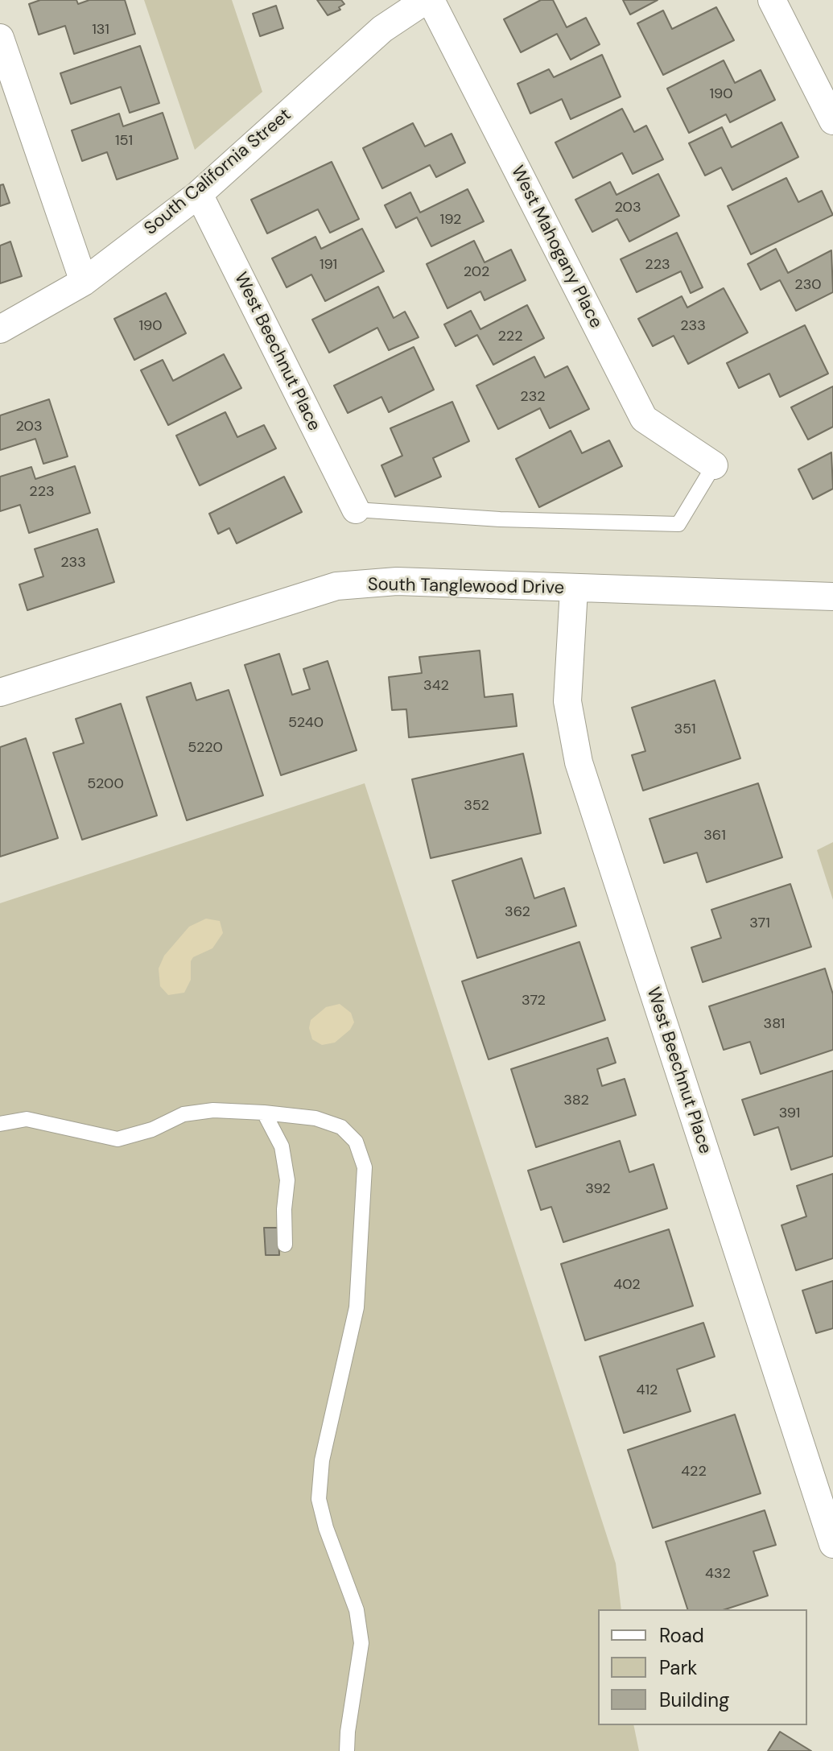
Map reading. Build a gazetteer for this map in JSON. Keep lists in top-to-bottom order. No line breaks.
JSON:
{"streets":{"street":["South California Street","West Mahogany Place","West Beechnut Place","South Tanglewood Drive"]},"crossings":[["South California Street","West Beechnut Place"],["West Beechnut Place","South Tanglewood Drive"]],"house_numbers":["131","190","151","203","192","191","223","202","230","190","233","222","232","203","223","233","342","5240","351","5220","5200","352","361","362","371","372","381","382","391","392","402","412","422","432"],"legend":["Road","Park","Building"]}
